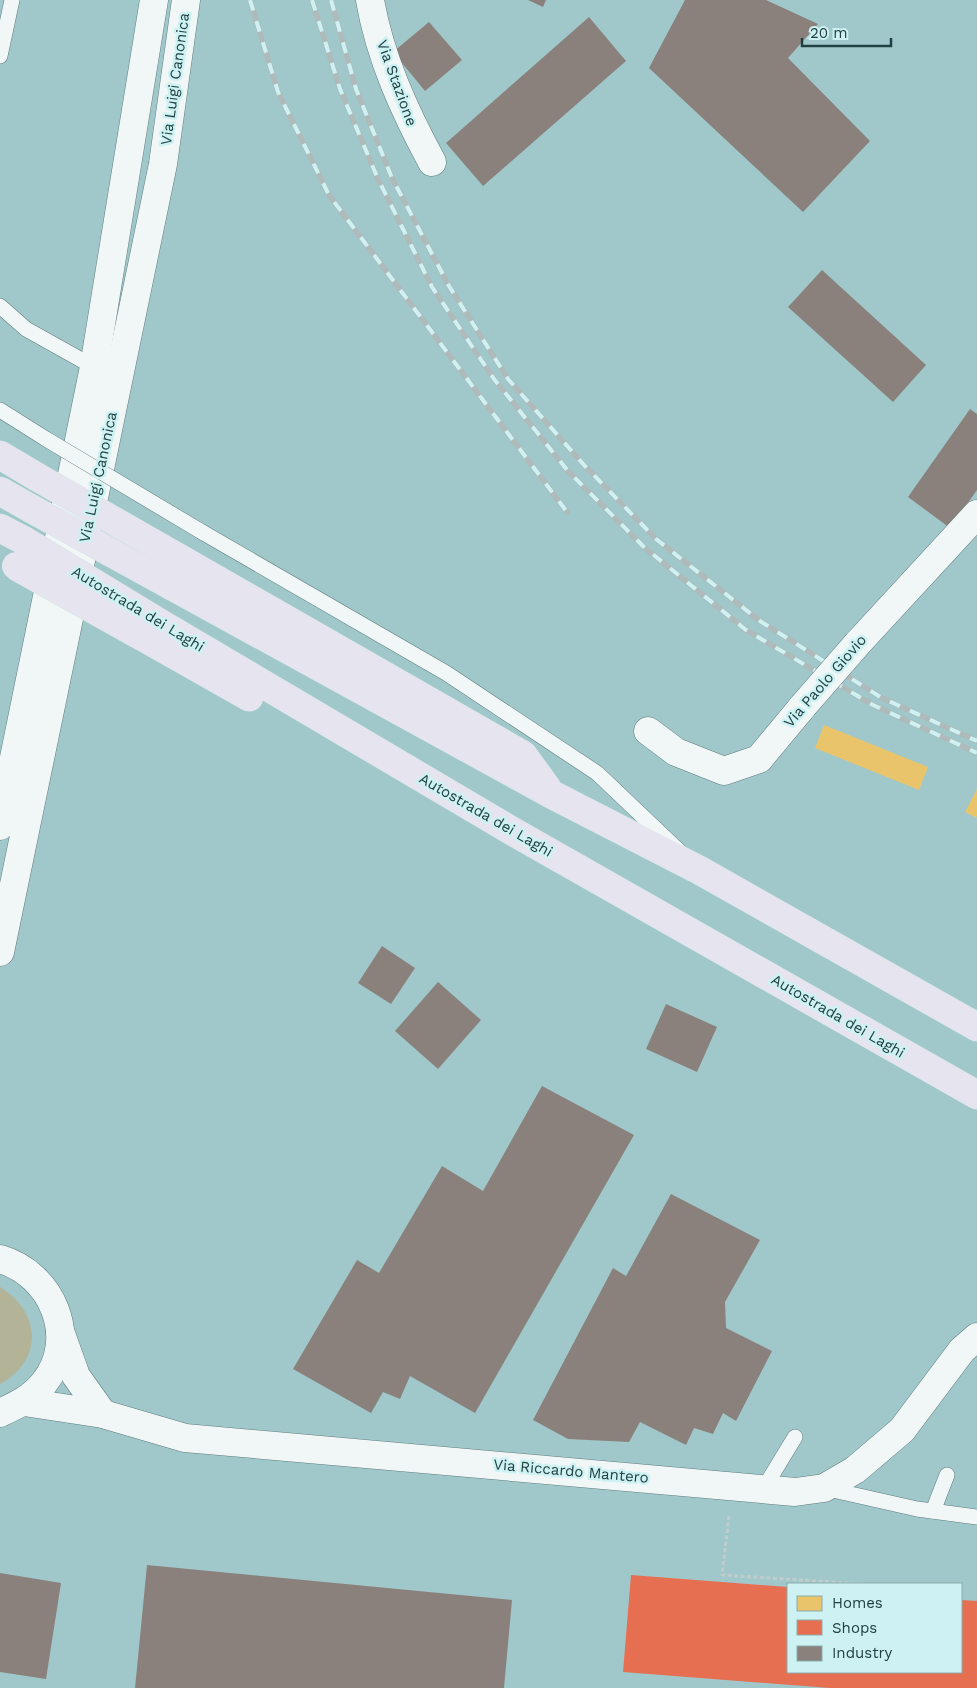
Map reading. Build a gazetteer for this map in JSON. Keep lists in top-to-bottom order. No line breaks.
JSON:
{"streets":{"highway":["Autostrada dei Laghi"],"street":["Via Luigi Canonica","Via Stazione","Via Paolo Giovio","Via Riccardo Mantero"]},"legend":["Homes","Shops","Industry"],"scale_bar":"20 m"}
